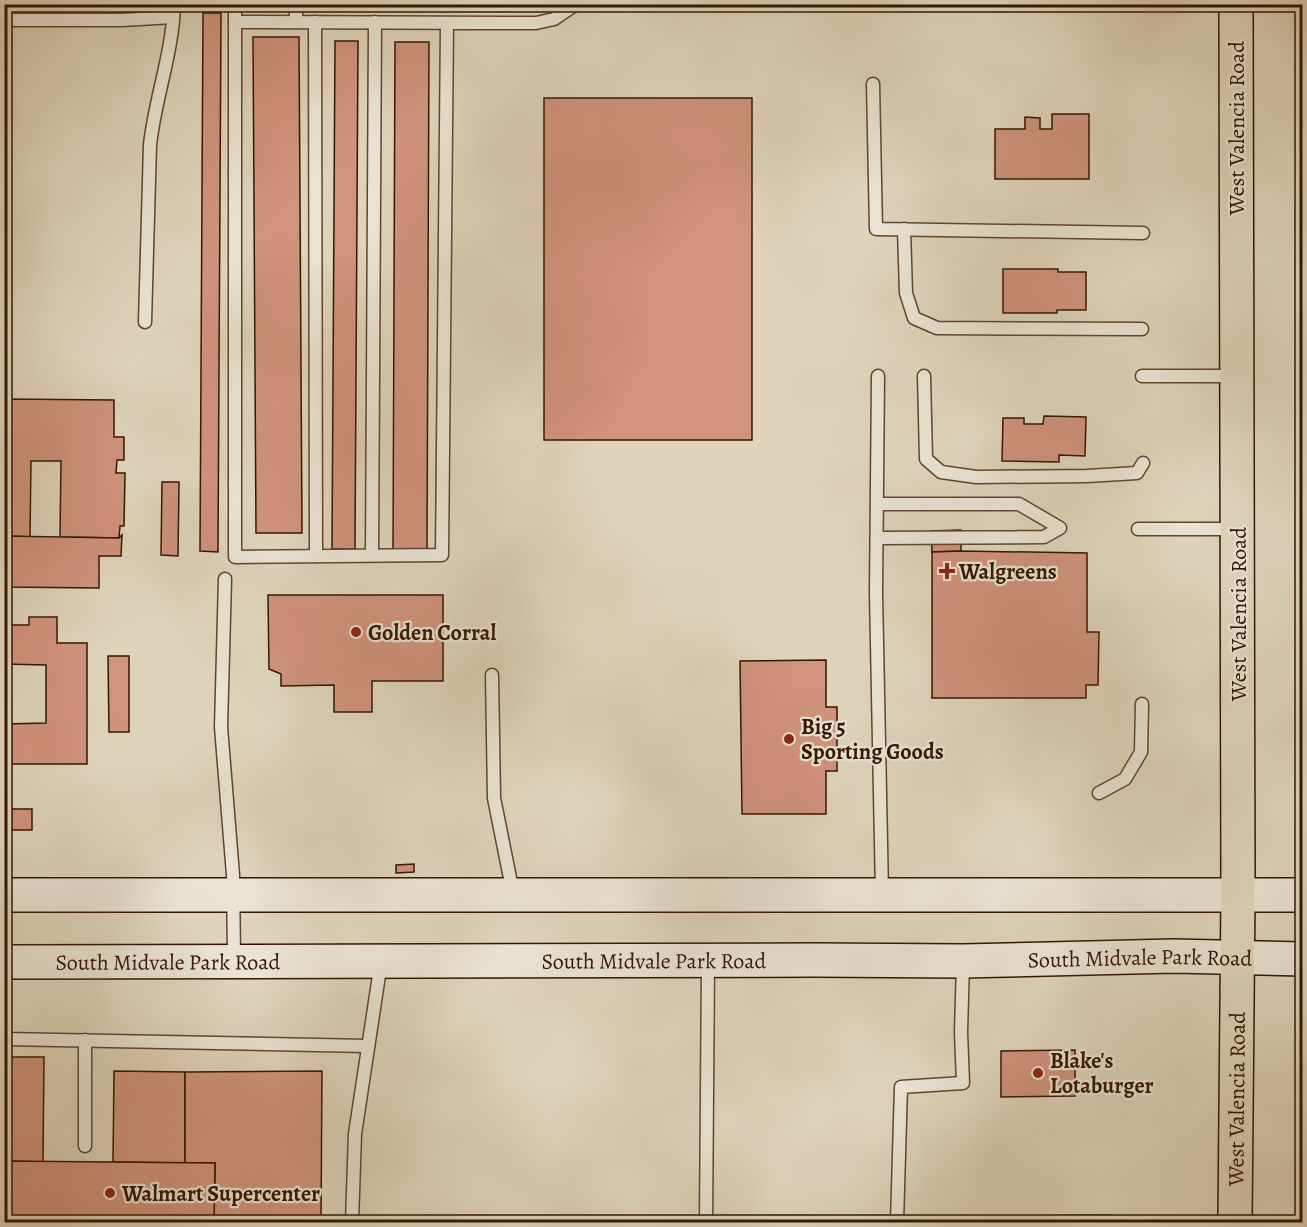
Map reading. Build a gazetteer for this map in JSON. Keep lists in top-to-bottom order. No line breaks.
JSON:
{"streets":{"main road":["West Valencia Road","South Midvale Park Road"]},"crossings":[["West Valencia Road","South Midvale Park Road"]],"places":{"health":["Walgreens"],"other":["Golden Corral","Big 5 Sporting Goods","Blake's Lotaburger","Walmart Supercenter"]}}
